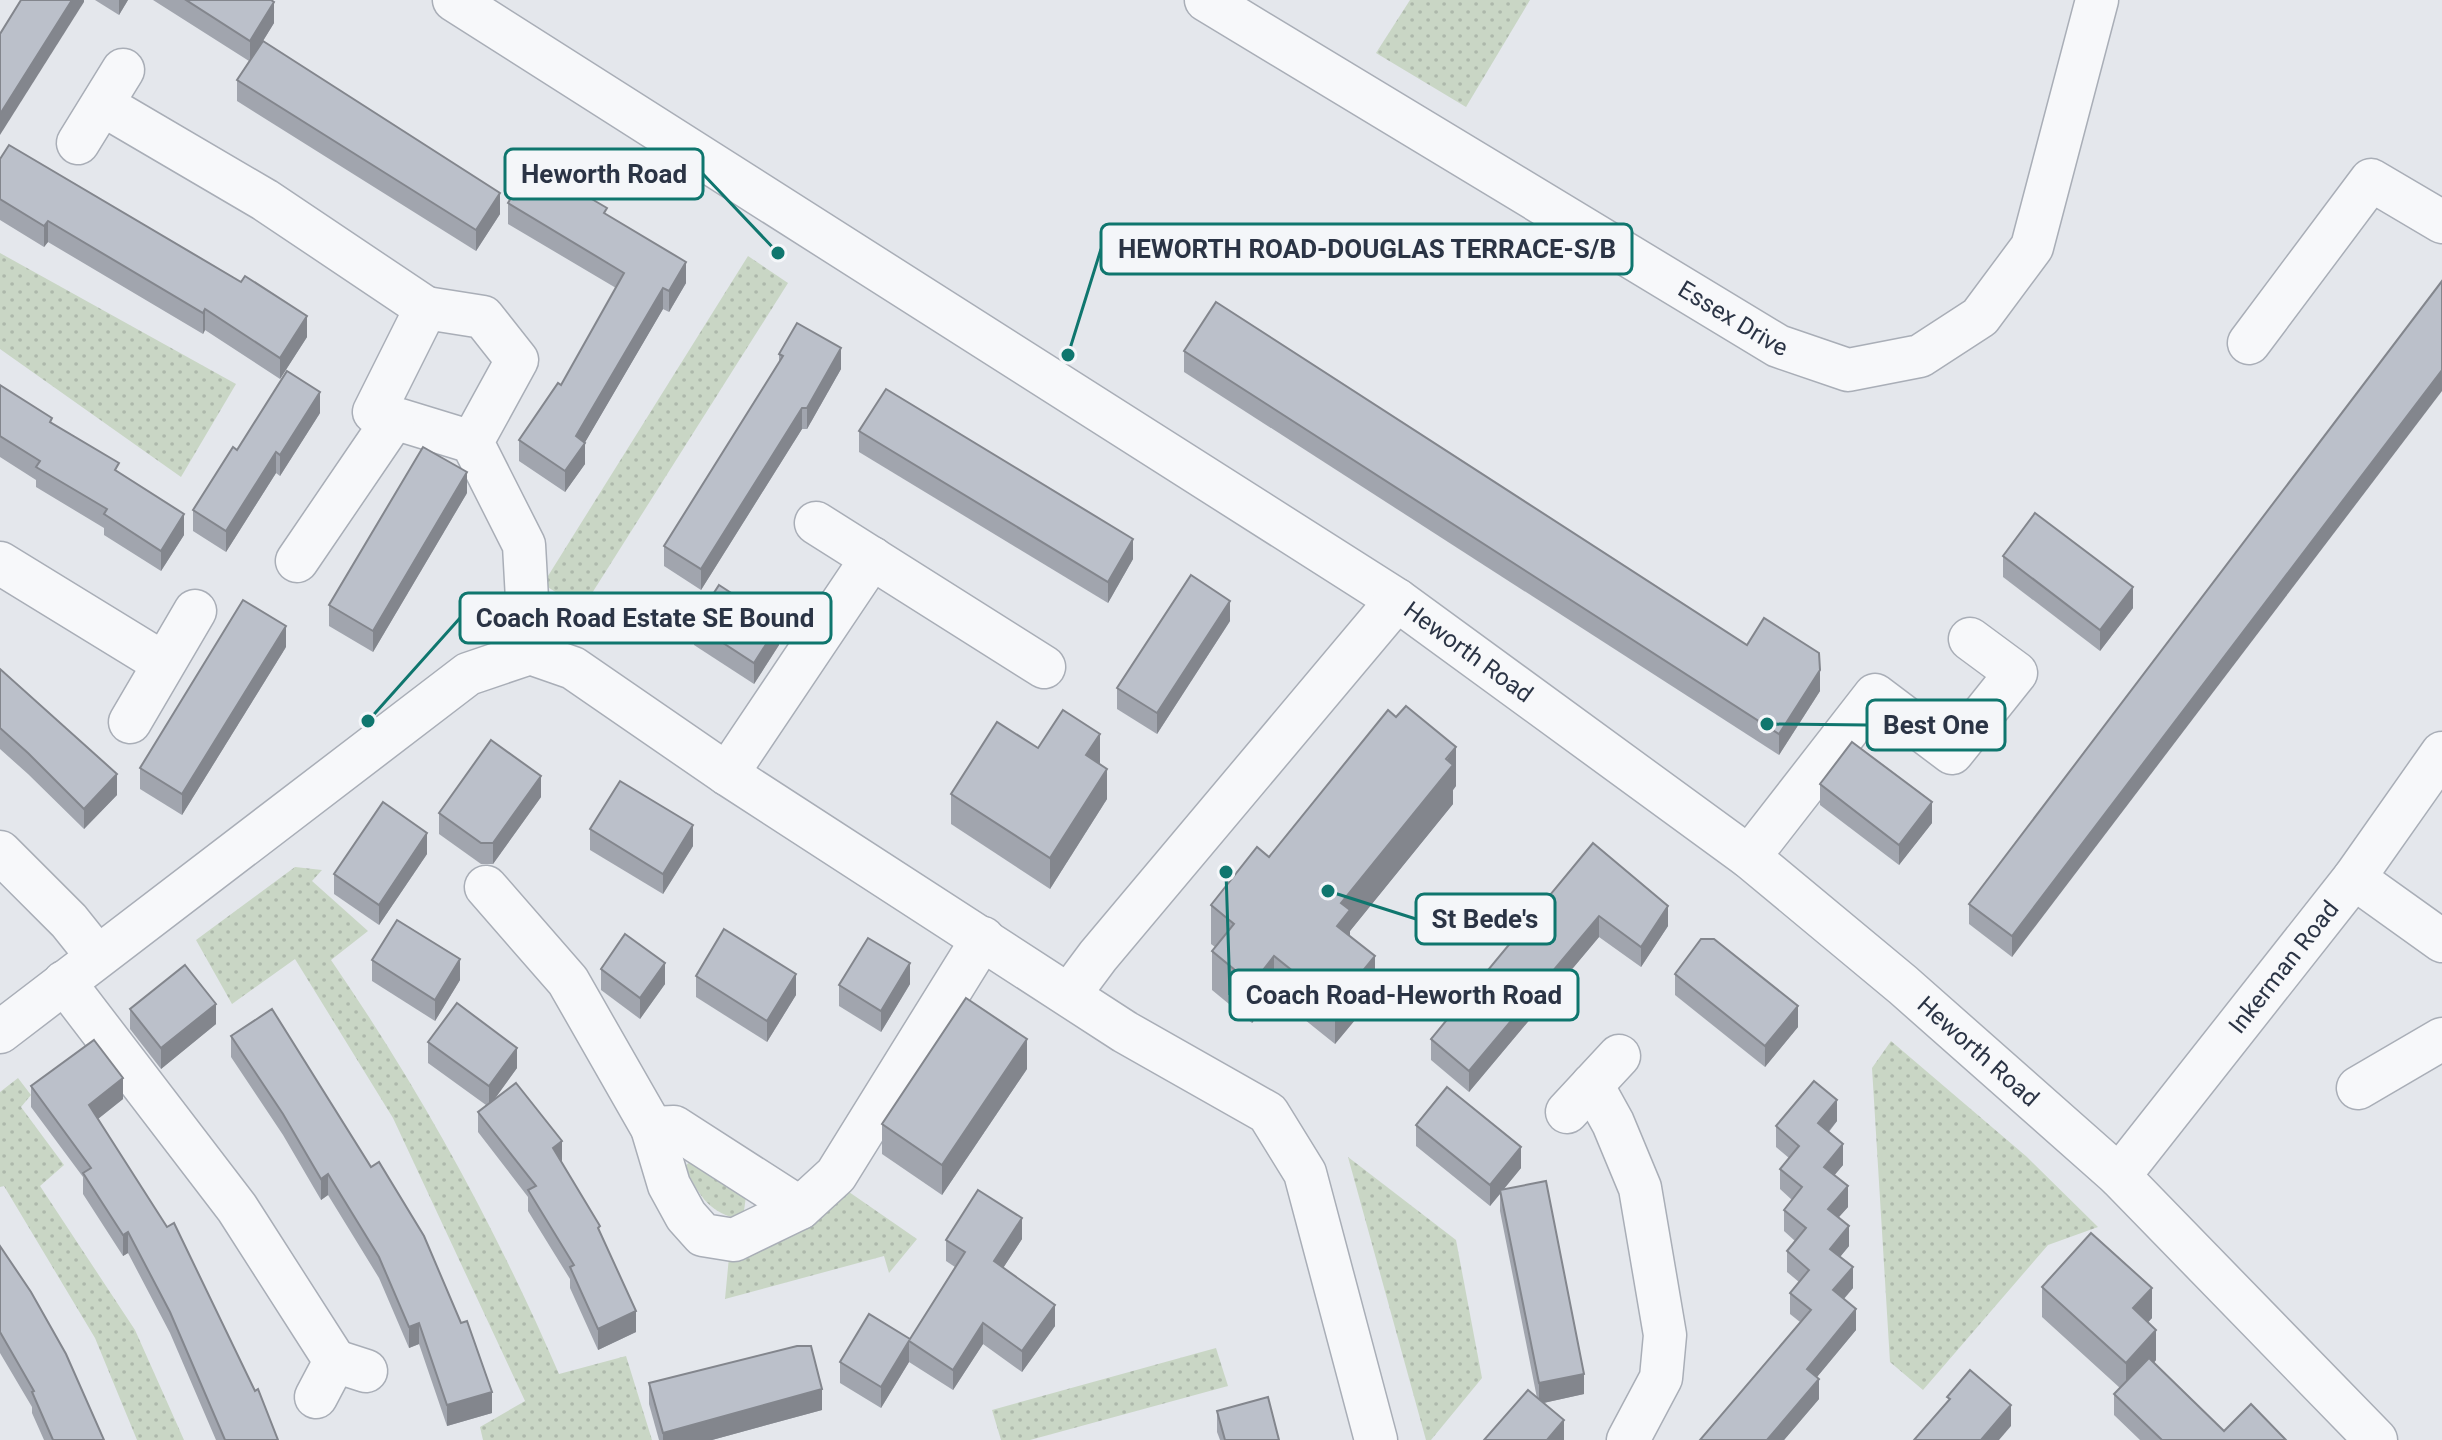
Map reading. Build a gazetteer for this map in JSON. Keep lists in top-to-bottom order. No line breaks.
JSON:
{"streets":{"street":["Essex Drive","Heworth Road","Inkerman Road"]},"crossings":[["Heworth Road","Inkerman Road"]],"places":["Heworth Road","HEWORTH ROAD-DOUGLAS TERRACE-S/B","Coach Road Estate SE Bound","Best One","Coach Road-Heworth Road","St Bede's"]}
